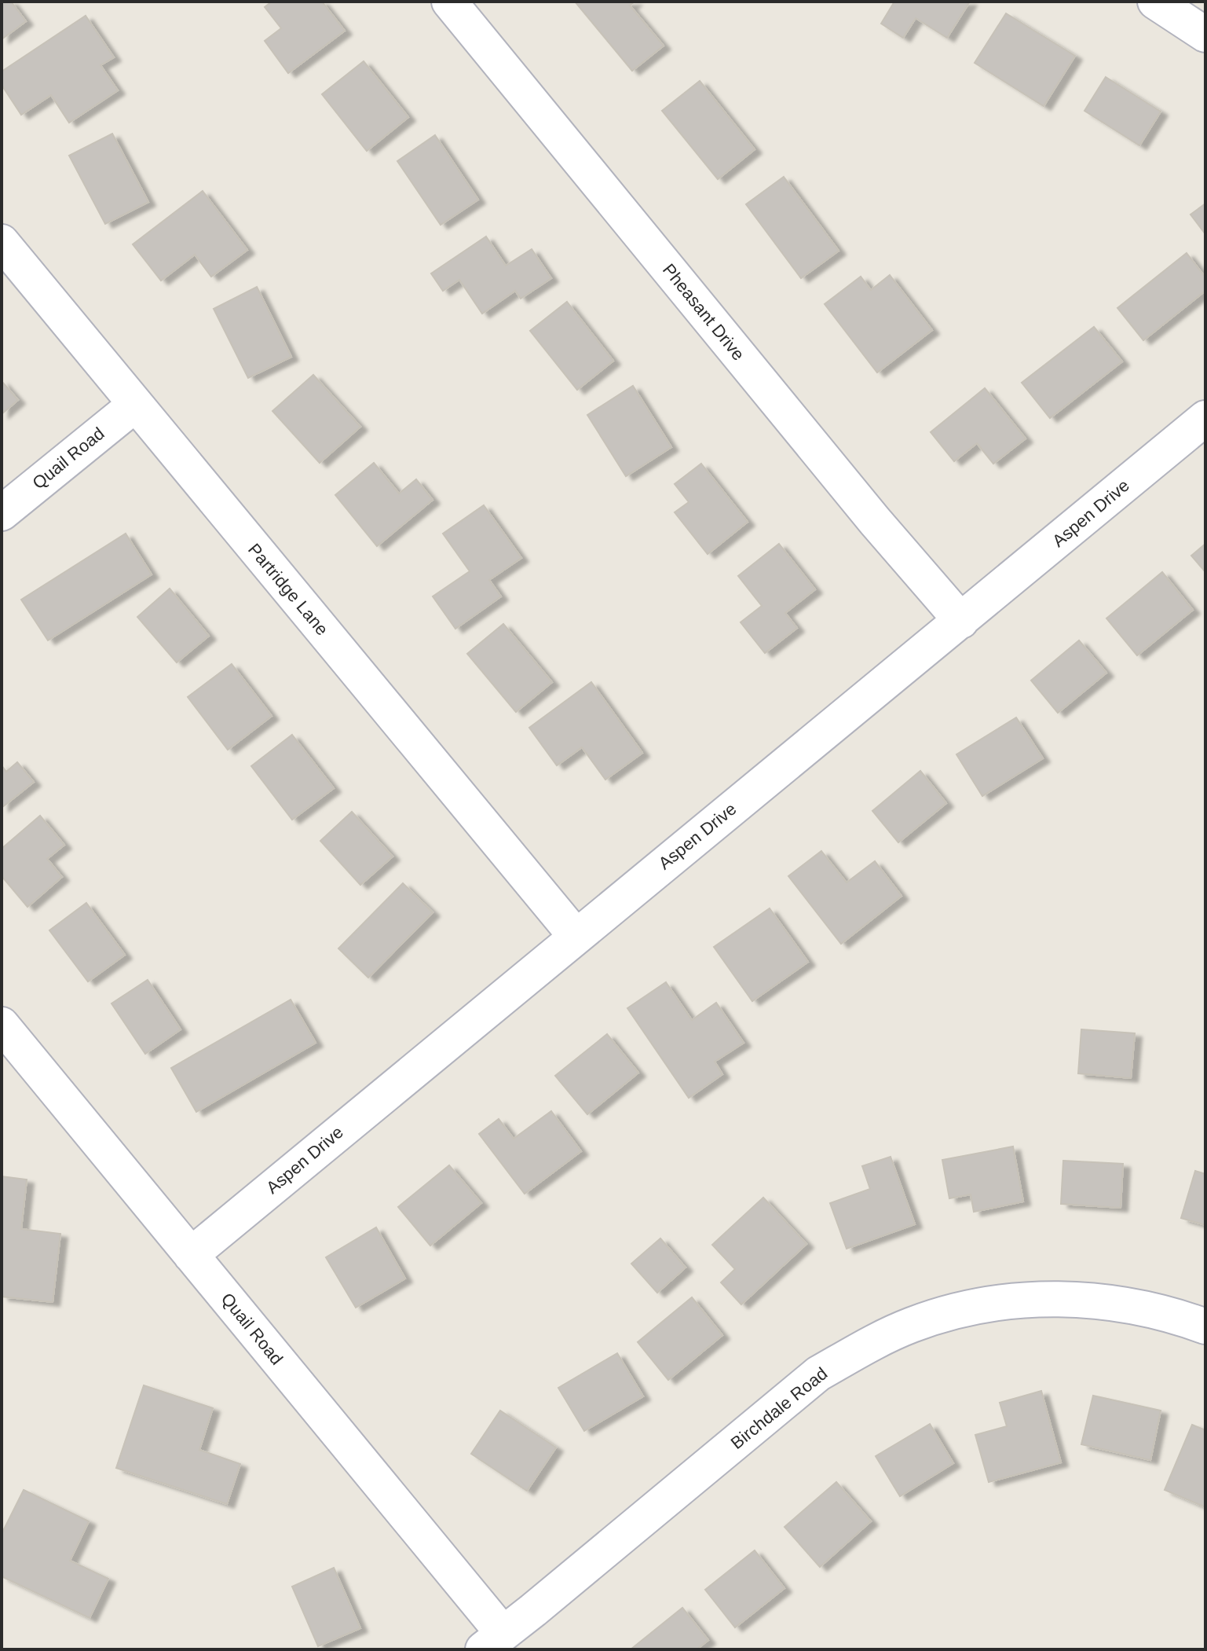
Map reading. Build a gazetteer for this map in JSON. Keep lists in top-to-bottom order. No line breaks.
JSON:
{"streets":{"street":["Pheasant Drive","Quail Road","Aspen Drive","Partridge Lane","Birchdale Road"]},"crossings":[["Pheasant Drive","Aspen Drive"],["Quail Road","Aspen Drive"],["Quail Road","Partridge Lane"],["Quail Road","Birchdale Road"],["Aspen Drive","Partridge Lane"]]}
